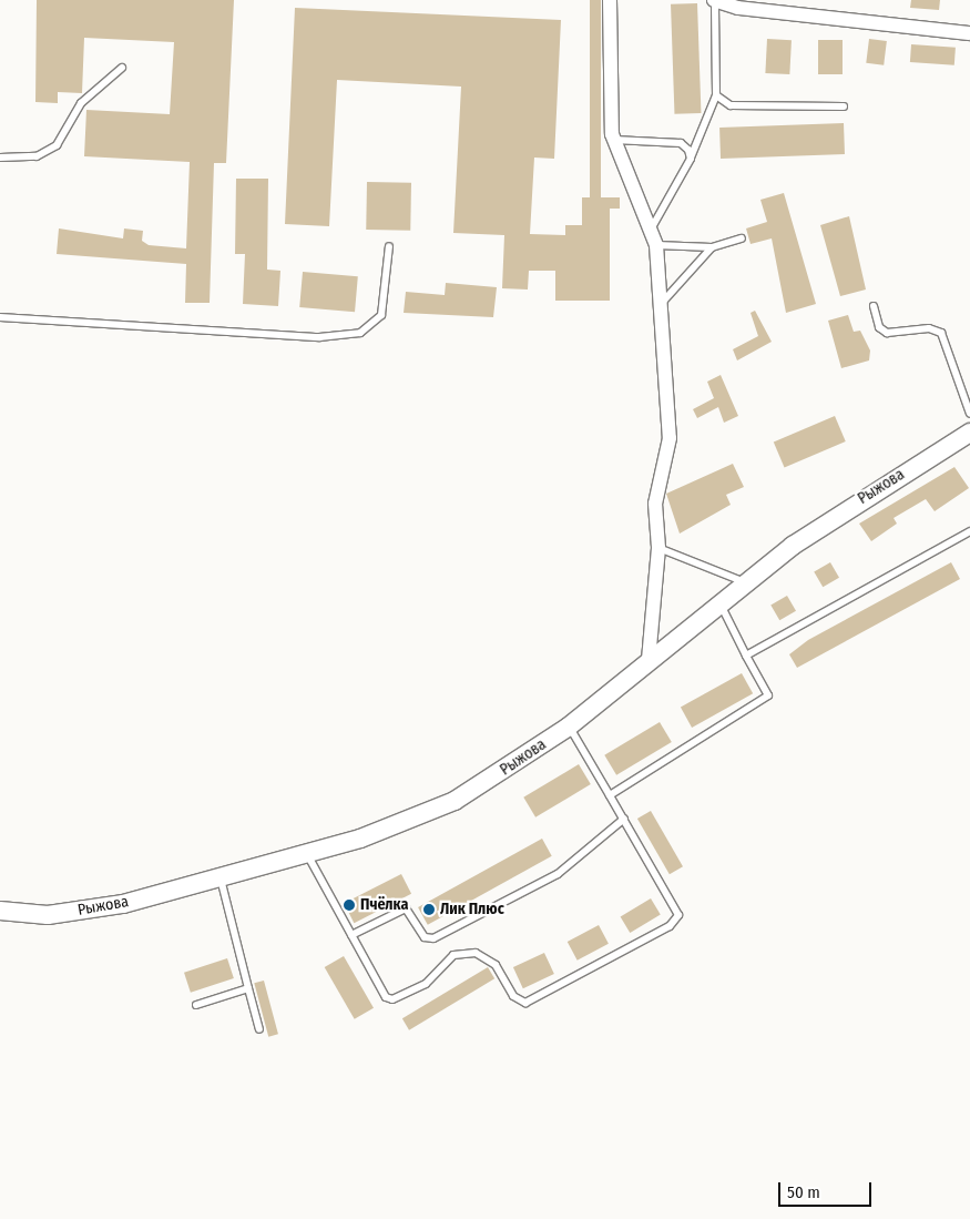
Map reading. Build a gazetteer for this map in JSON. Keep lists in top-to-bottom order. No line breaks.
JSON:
{"streets":{"street":["Рыжова"]},"places":["Пчёлка","Лик Плюс"],"scale_bar":"50 m"}
